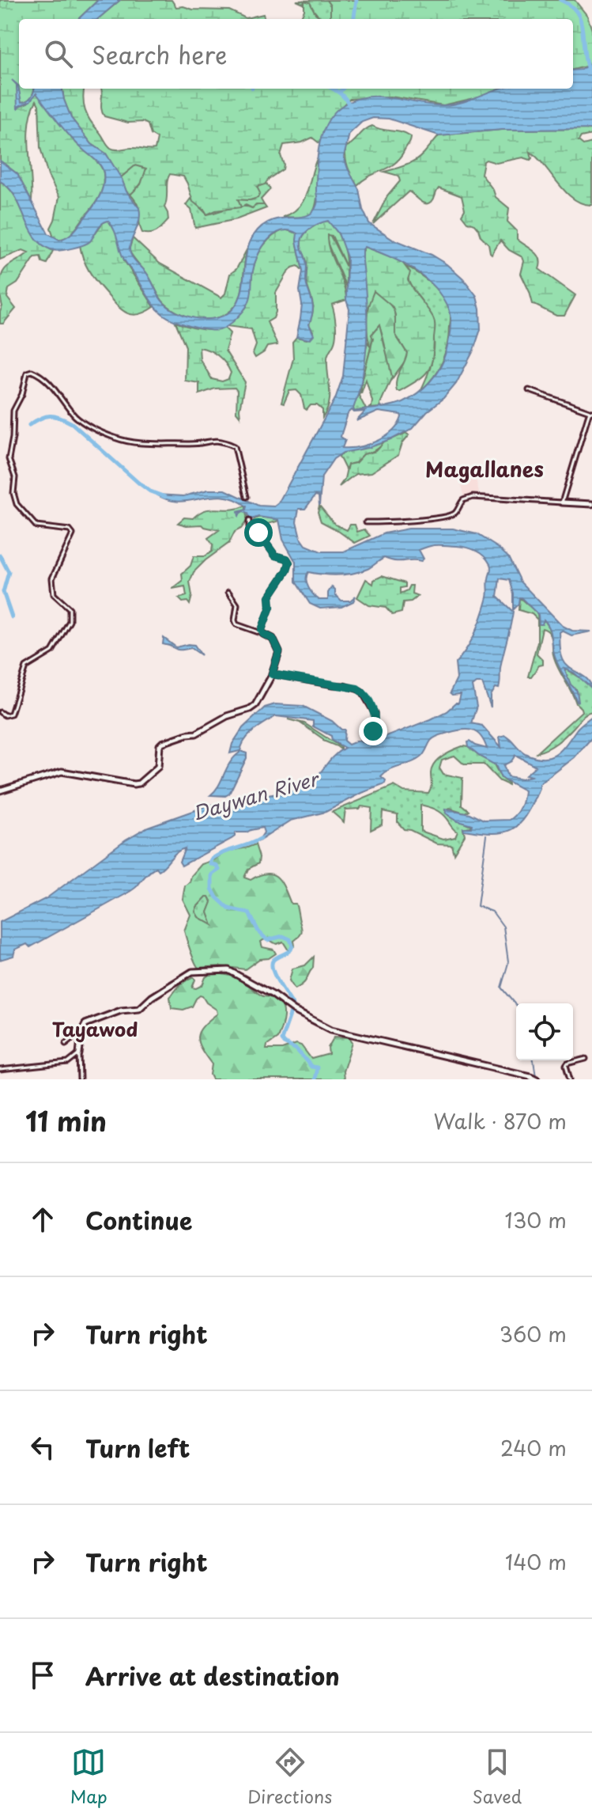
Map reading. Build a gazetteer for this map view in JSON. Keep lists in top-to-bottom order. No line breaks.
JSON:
{"districts":["Magallanes","Tayawod"],"water":["Daywan River"],"page":{"search":"Search here","heading":["11 min","Walk · 870 m"],"list":[["Continue","130 m"],["Turn right","360 m"],["Turn left","240 m"],["Turn right","140 m"],"Arrive at destination"],"nav":["Map","Directions","Saved"]}}
